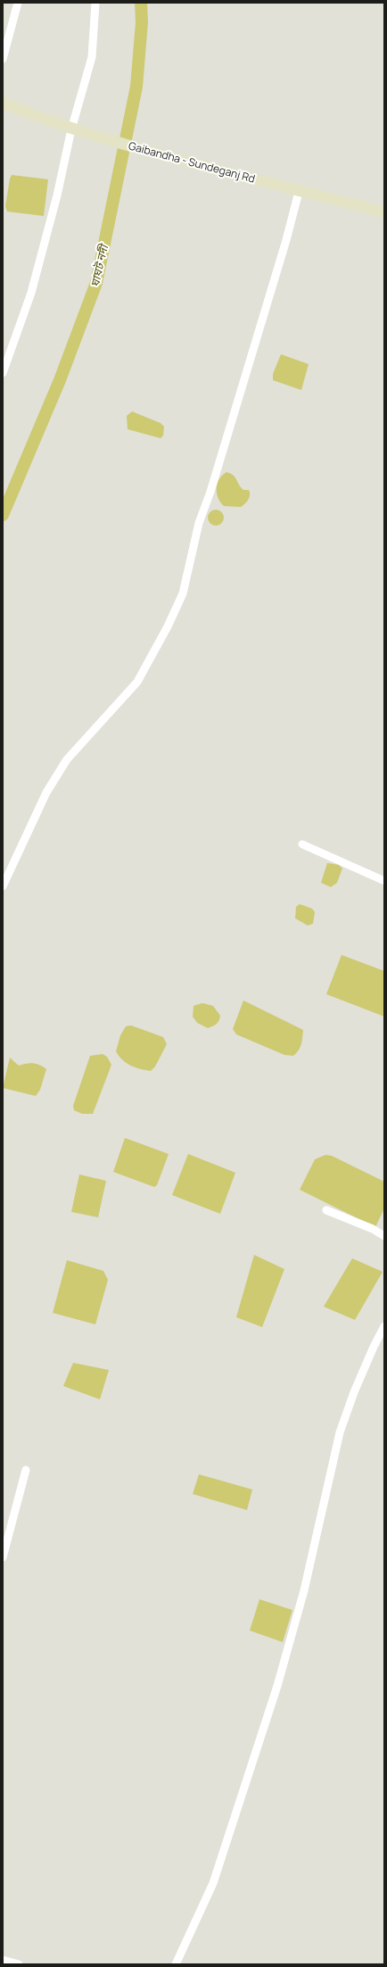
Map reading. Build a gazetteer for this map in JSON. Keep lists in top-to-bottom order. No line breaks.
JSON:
{"streets":{"main road":["Gaibandha - Sundeganj Rd"]},"water":["ঘাঘট নদী"]}
